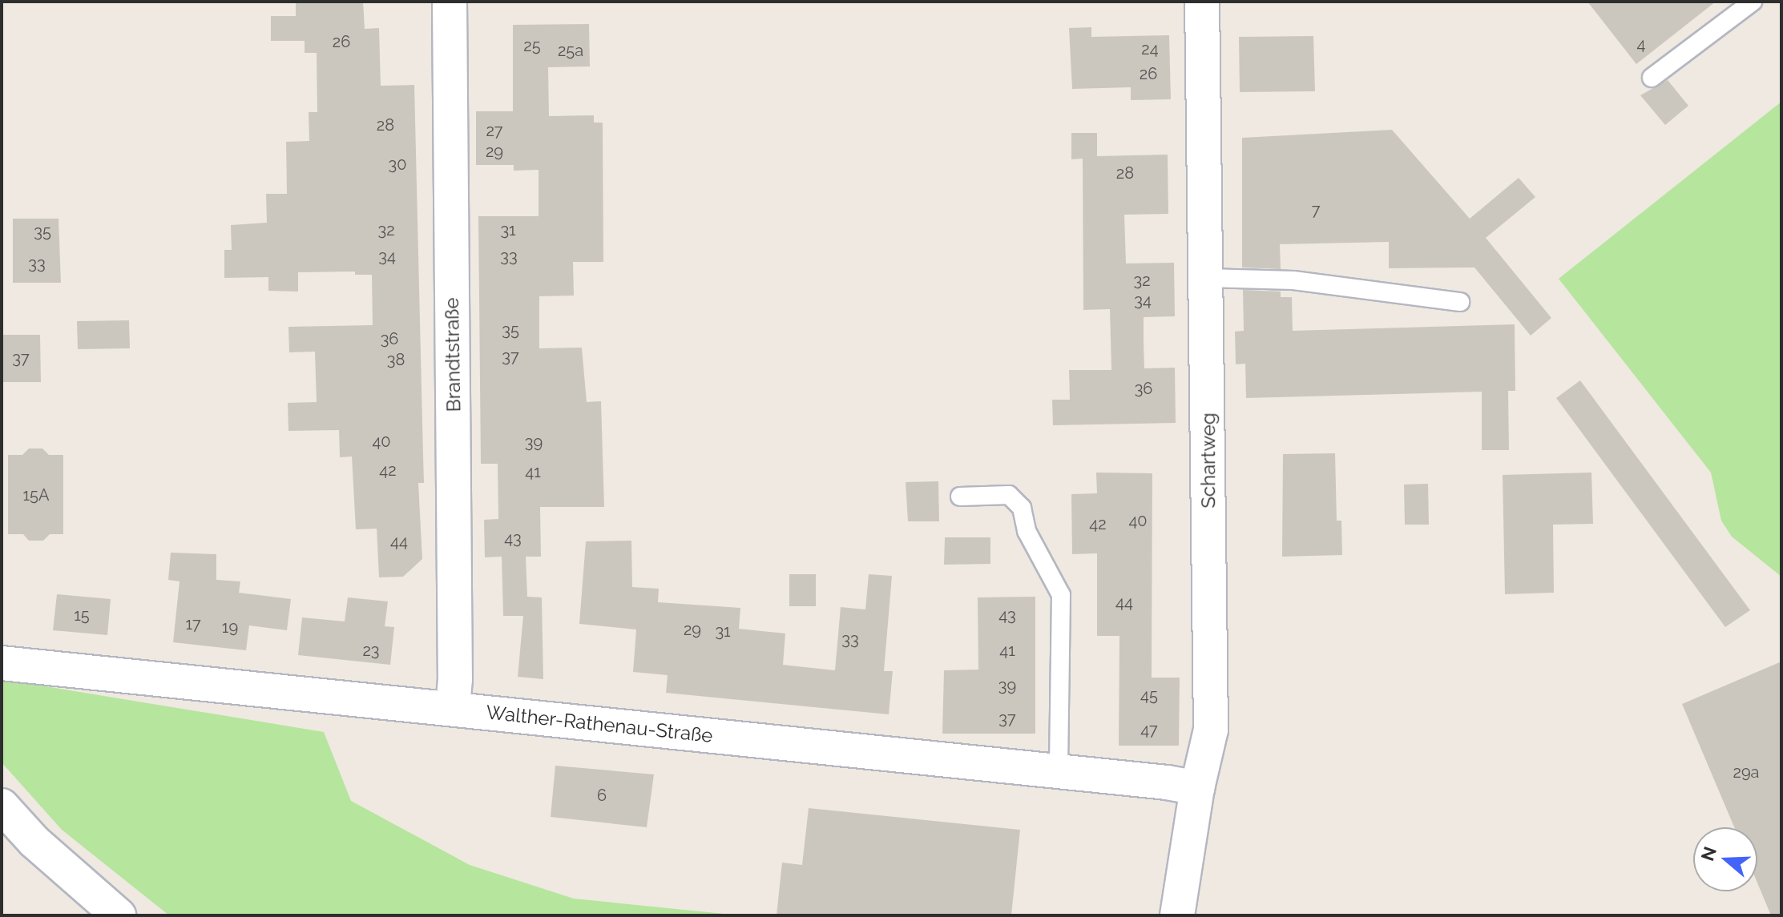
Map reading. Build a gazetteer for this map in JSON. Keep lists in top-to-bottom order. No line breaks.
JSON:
{"streets":{"street":["Brandtstraße","Schartweg","Walther-Rathenau-Straße"]},"crossings":[["Brandtstraße","Walther-Rathenau-Straße"],["Schartweg","Walther-Rathenau-Straße"]],"house_numbers":["26","4","25","24","25a","26","28","27","29","30","28","7","32","31","35","34","33","33","32","34","35","36","37","37","38","36","40","39","42","41","15A","40","42","43","44","44","15","43","17","19","29","31","33","23","41","39","45","37","47","29a","6"],"north":"left"}
